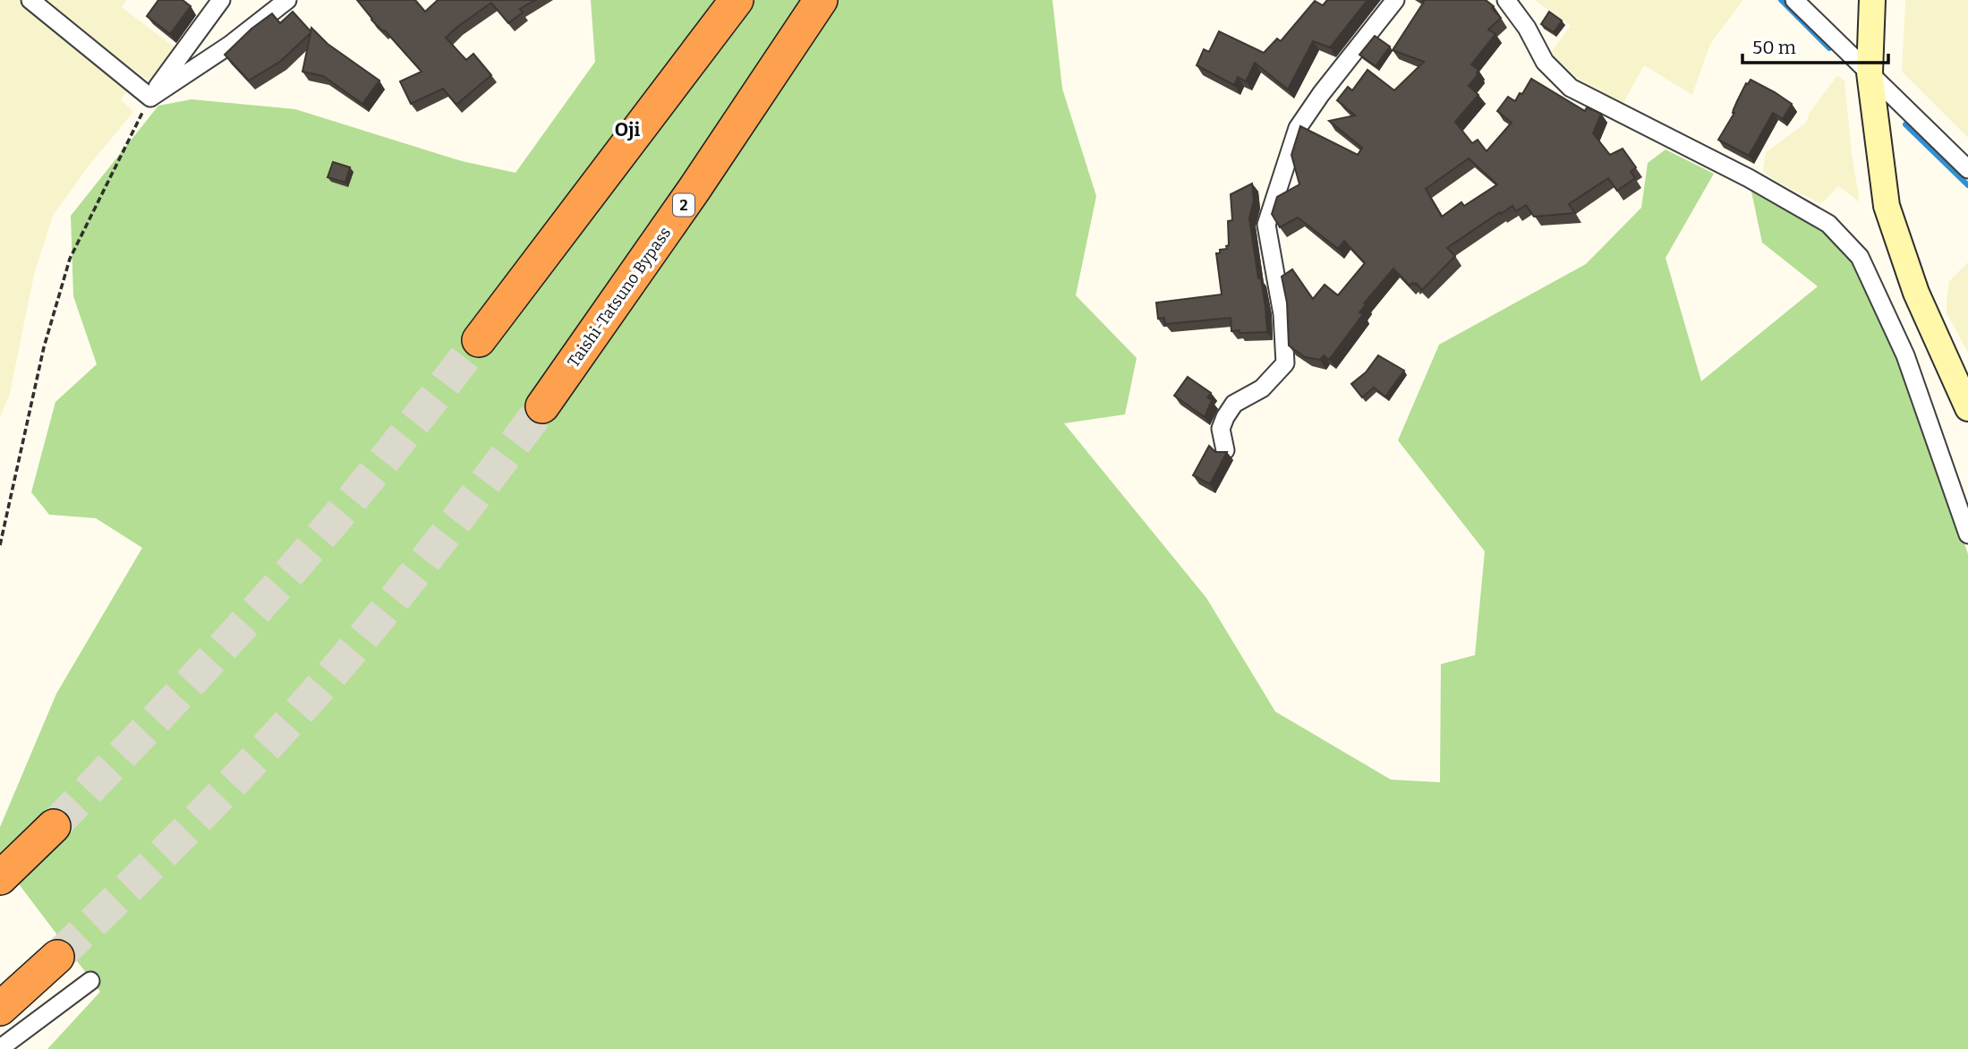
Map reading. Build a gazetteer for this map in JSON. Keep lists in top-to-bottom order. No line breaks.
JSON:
{"streets":{"highway":["2","Taishi-Tatsuno Bypass"]},"districts":["Oji"],"scale_bar":"50 m"}
